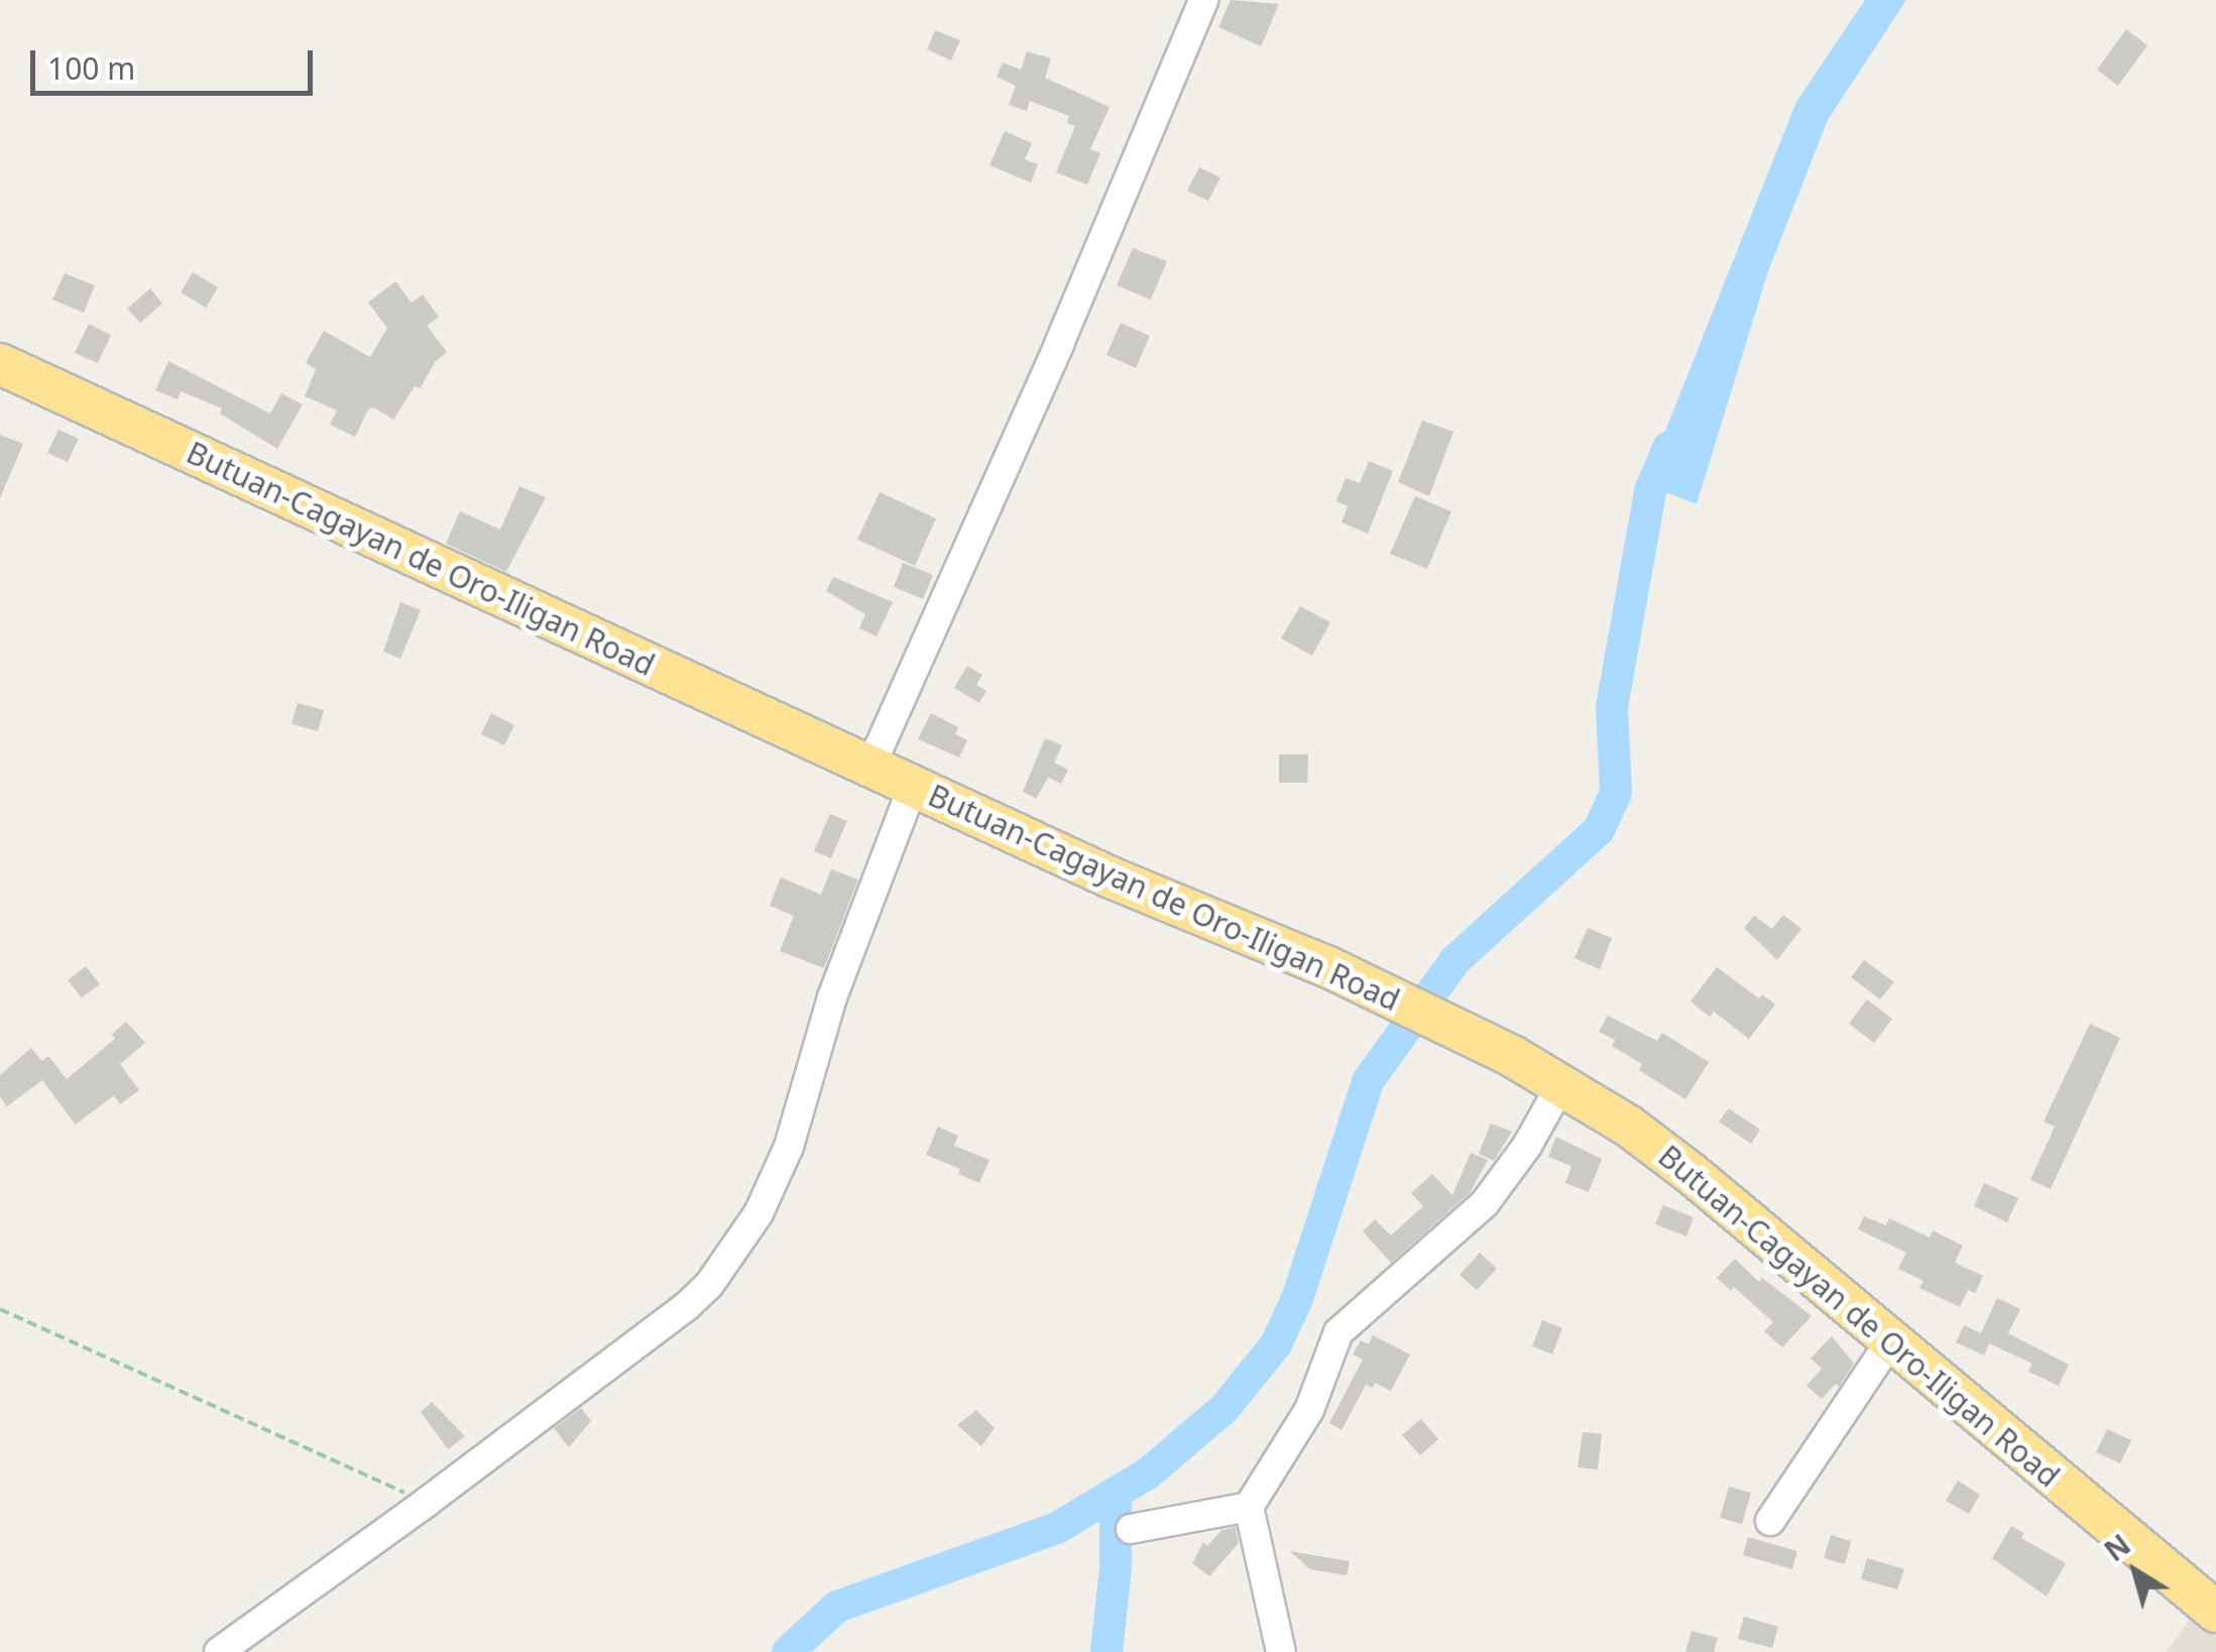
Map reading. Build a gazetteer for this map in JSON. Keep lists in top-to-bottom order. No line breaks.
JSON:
{"streets":{"highway":["Butuan-Cagayan de Oro-Iligan Road"]},"scale_bar":"100 m","north":"top left"}
